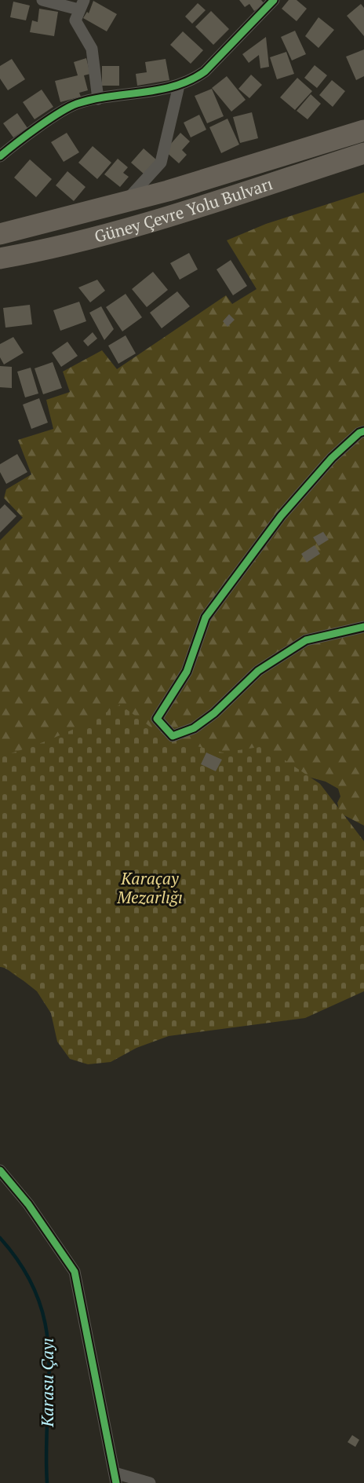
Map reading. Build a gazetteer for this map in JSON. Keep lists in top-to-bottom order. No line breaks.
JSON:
{"streets":{"highway":["Güney Çevre Yolu Bulvarı"]},"water":["Karasu Çayı"],"parks":["Karaçay Mezarlığı"]}
